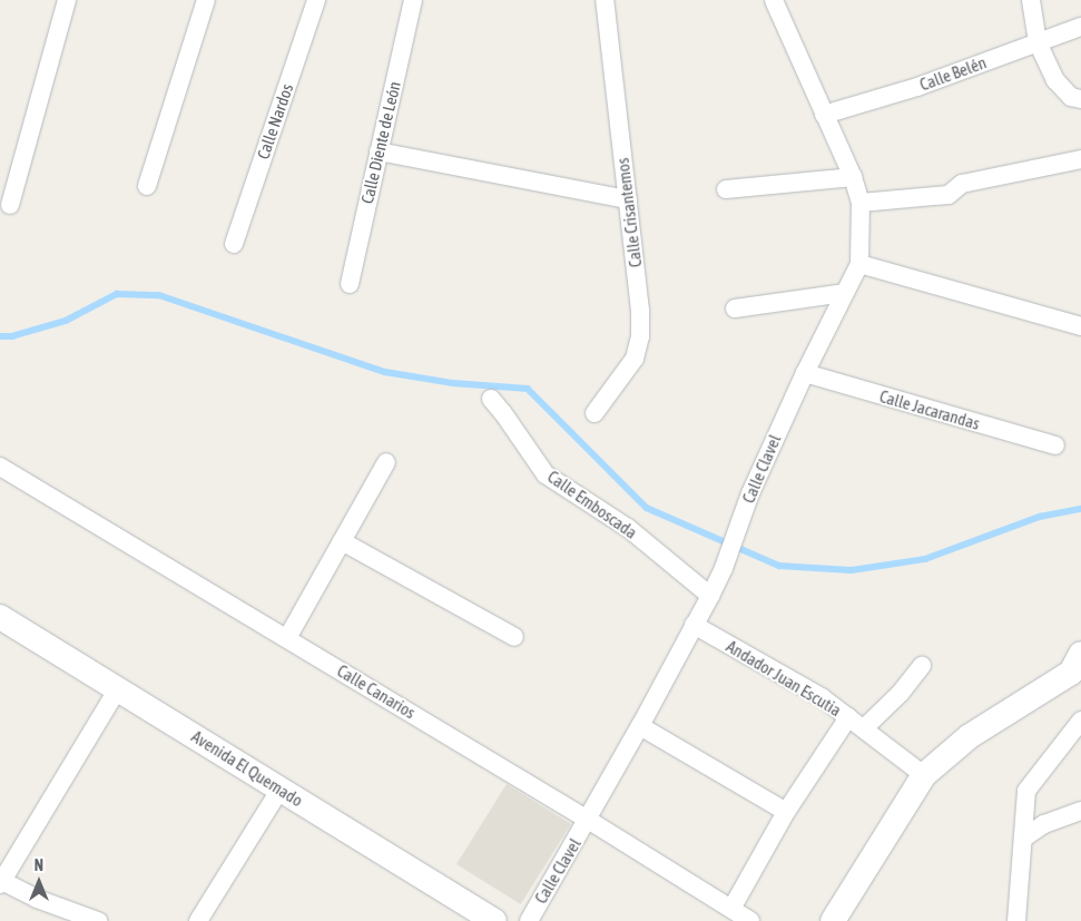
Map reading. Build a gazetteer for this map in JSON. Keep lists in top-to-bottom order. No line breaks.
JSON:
{"streets":{"main road":["Avenida El Quemado"],"street":["Calle Belén","Calle Nardos","Calle Diente de León","Calle Crisantemos","Calle Jacarandas","Calle Clavel","Calle Emboscada","Andador Juan Escutia","Calle Canarios"]},"crossings":[["Calle Belén","Calle Clavel"],["Calle Jacarandas","Calle Clavel"],["Calle Clavel","Calle Emboscada"],["Calle Clavel","Andador Juan Escutia"],["Calle Clavel","Calle Canarios"]],"north":"top"}
